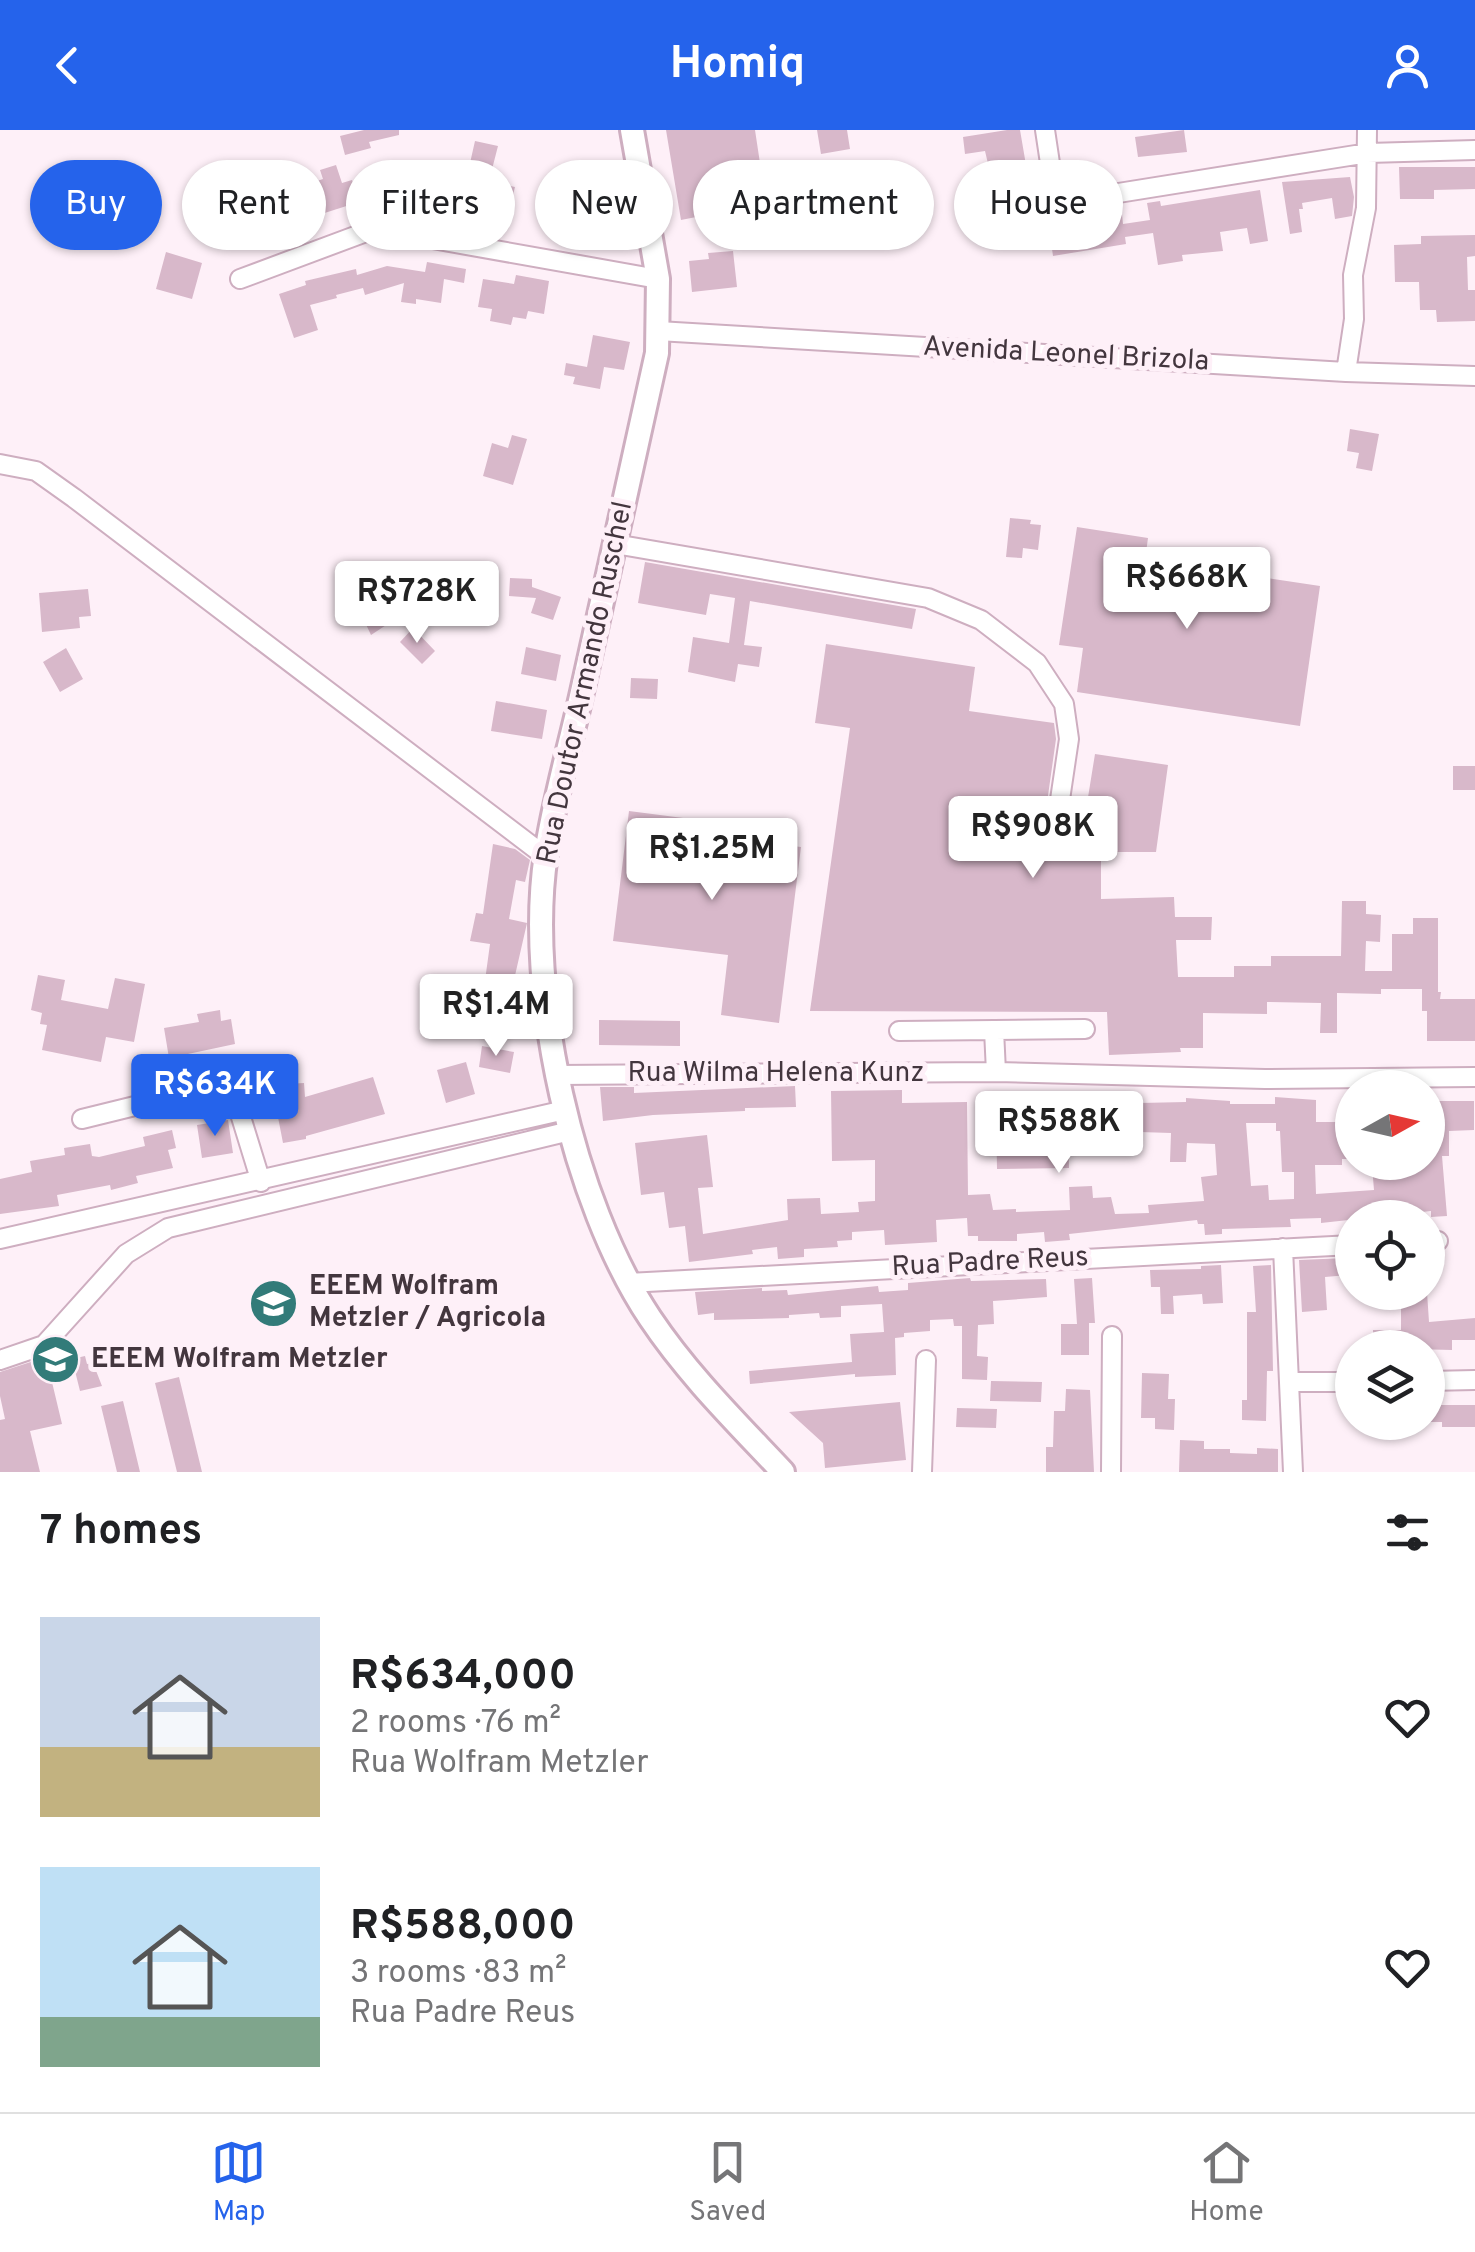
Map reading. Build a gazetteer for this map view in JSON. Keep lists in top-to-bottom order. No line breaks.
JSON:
{"streets":{"main road":["Rua Doutor Armando Ruschel"],"street":["Avenida Leonel Brizola","Rua Wilma Helena Kunz","Rua Padre Reus"]},"crossings":[["Avenida Leonel Brizola","Rua Doutor Armando Ruschel"],["Rua Doutor Armando Ruschel","Rua Wilma Helena Kunz"],["Rua Doutor Armando Ruschel","Rua Padre Reus"]],"places":{"school or university":["EEEM Wolfram Metzler / Agricola","EEEM Wolfram Metzler"]},"north":"right","page":{"header":"Homiq","chip":["Buy","Rent","Filters","New","Apartment","House"],"price":["R$668K","R$728K","R$908K","R$1.25M","R$1.4M","R$634K","R$588K"],"heading":"7 homes","list":[{"name":"R$634,000","note":"2 rooms · 76 m² · Rua Wolfram Metzler"},{"name":"R$588,000","note":"3 rooms · 83 m² · Rua Padre Reus"}],"tabs":["Map","Saved","Home"]}}
